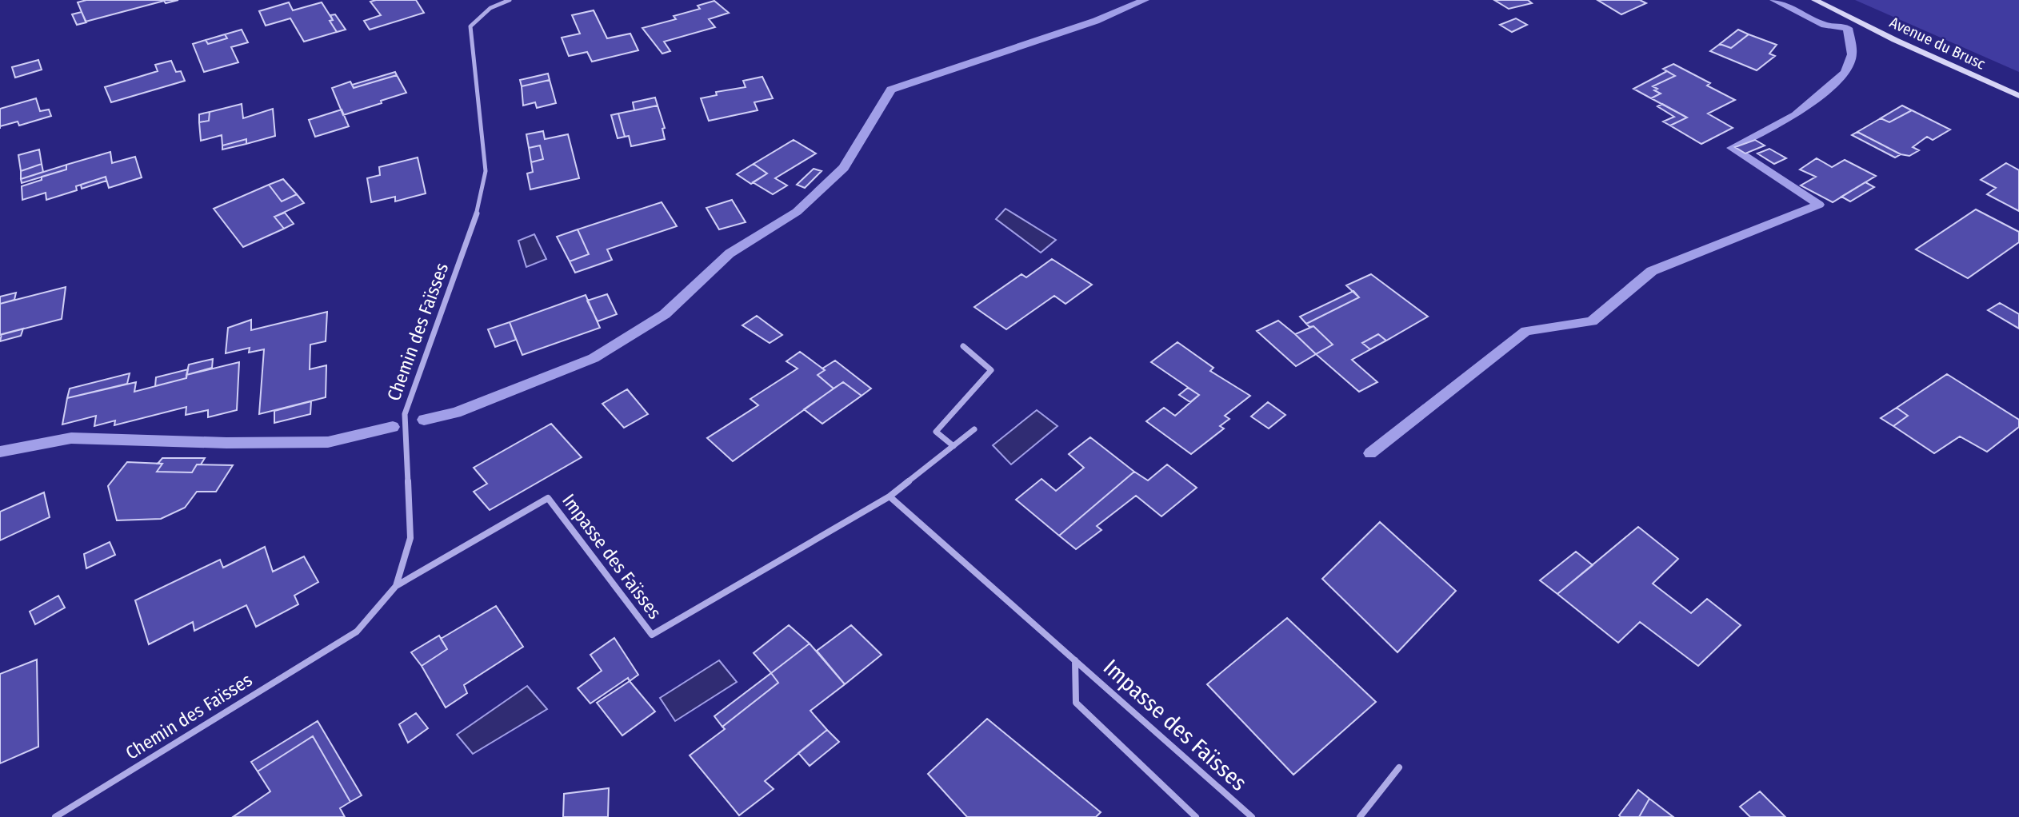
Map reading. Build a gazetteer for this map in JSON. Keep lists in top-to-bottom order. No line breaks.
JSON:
{"streets":{"street":["Avenue du Brusc","Chemin des Faïsses","Impasse des Faïsses"]},"crossings":[["Chemin des Faïsses","Impasse des Faïsses"]]}
